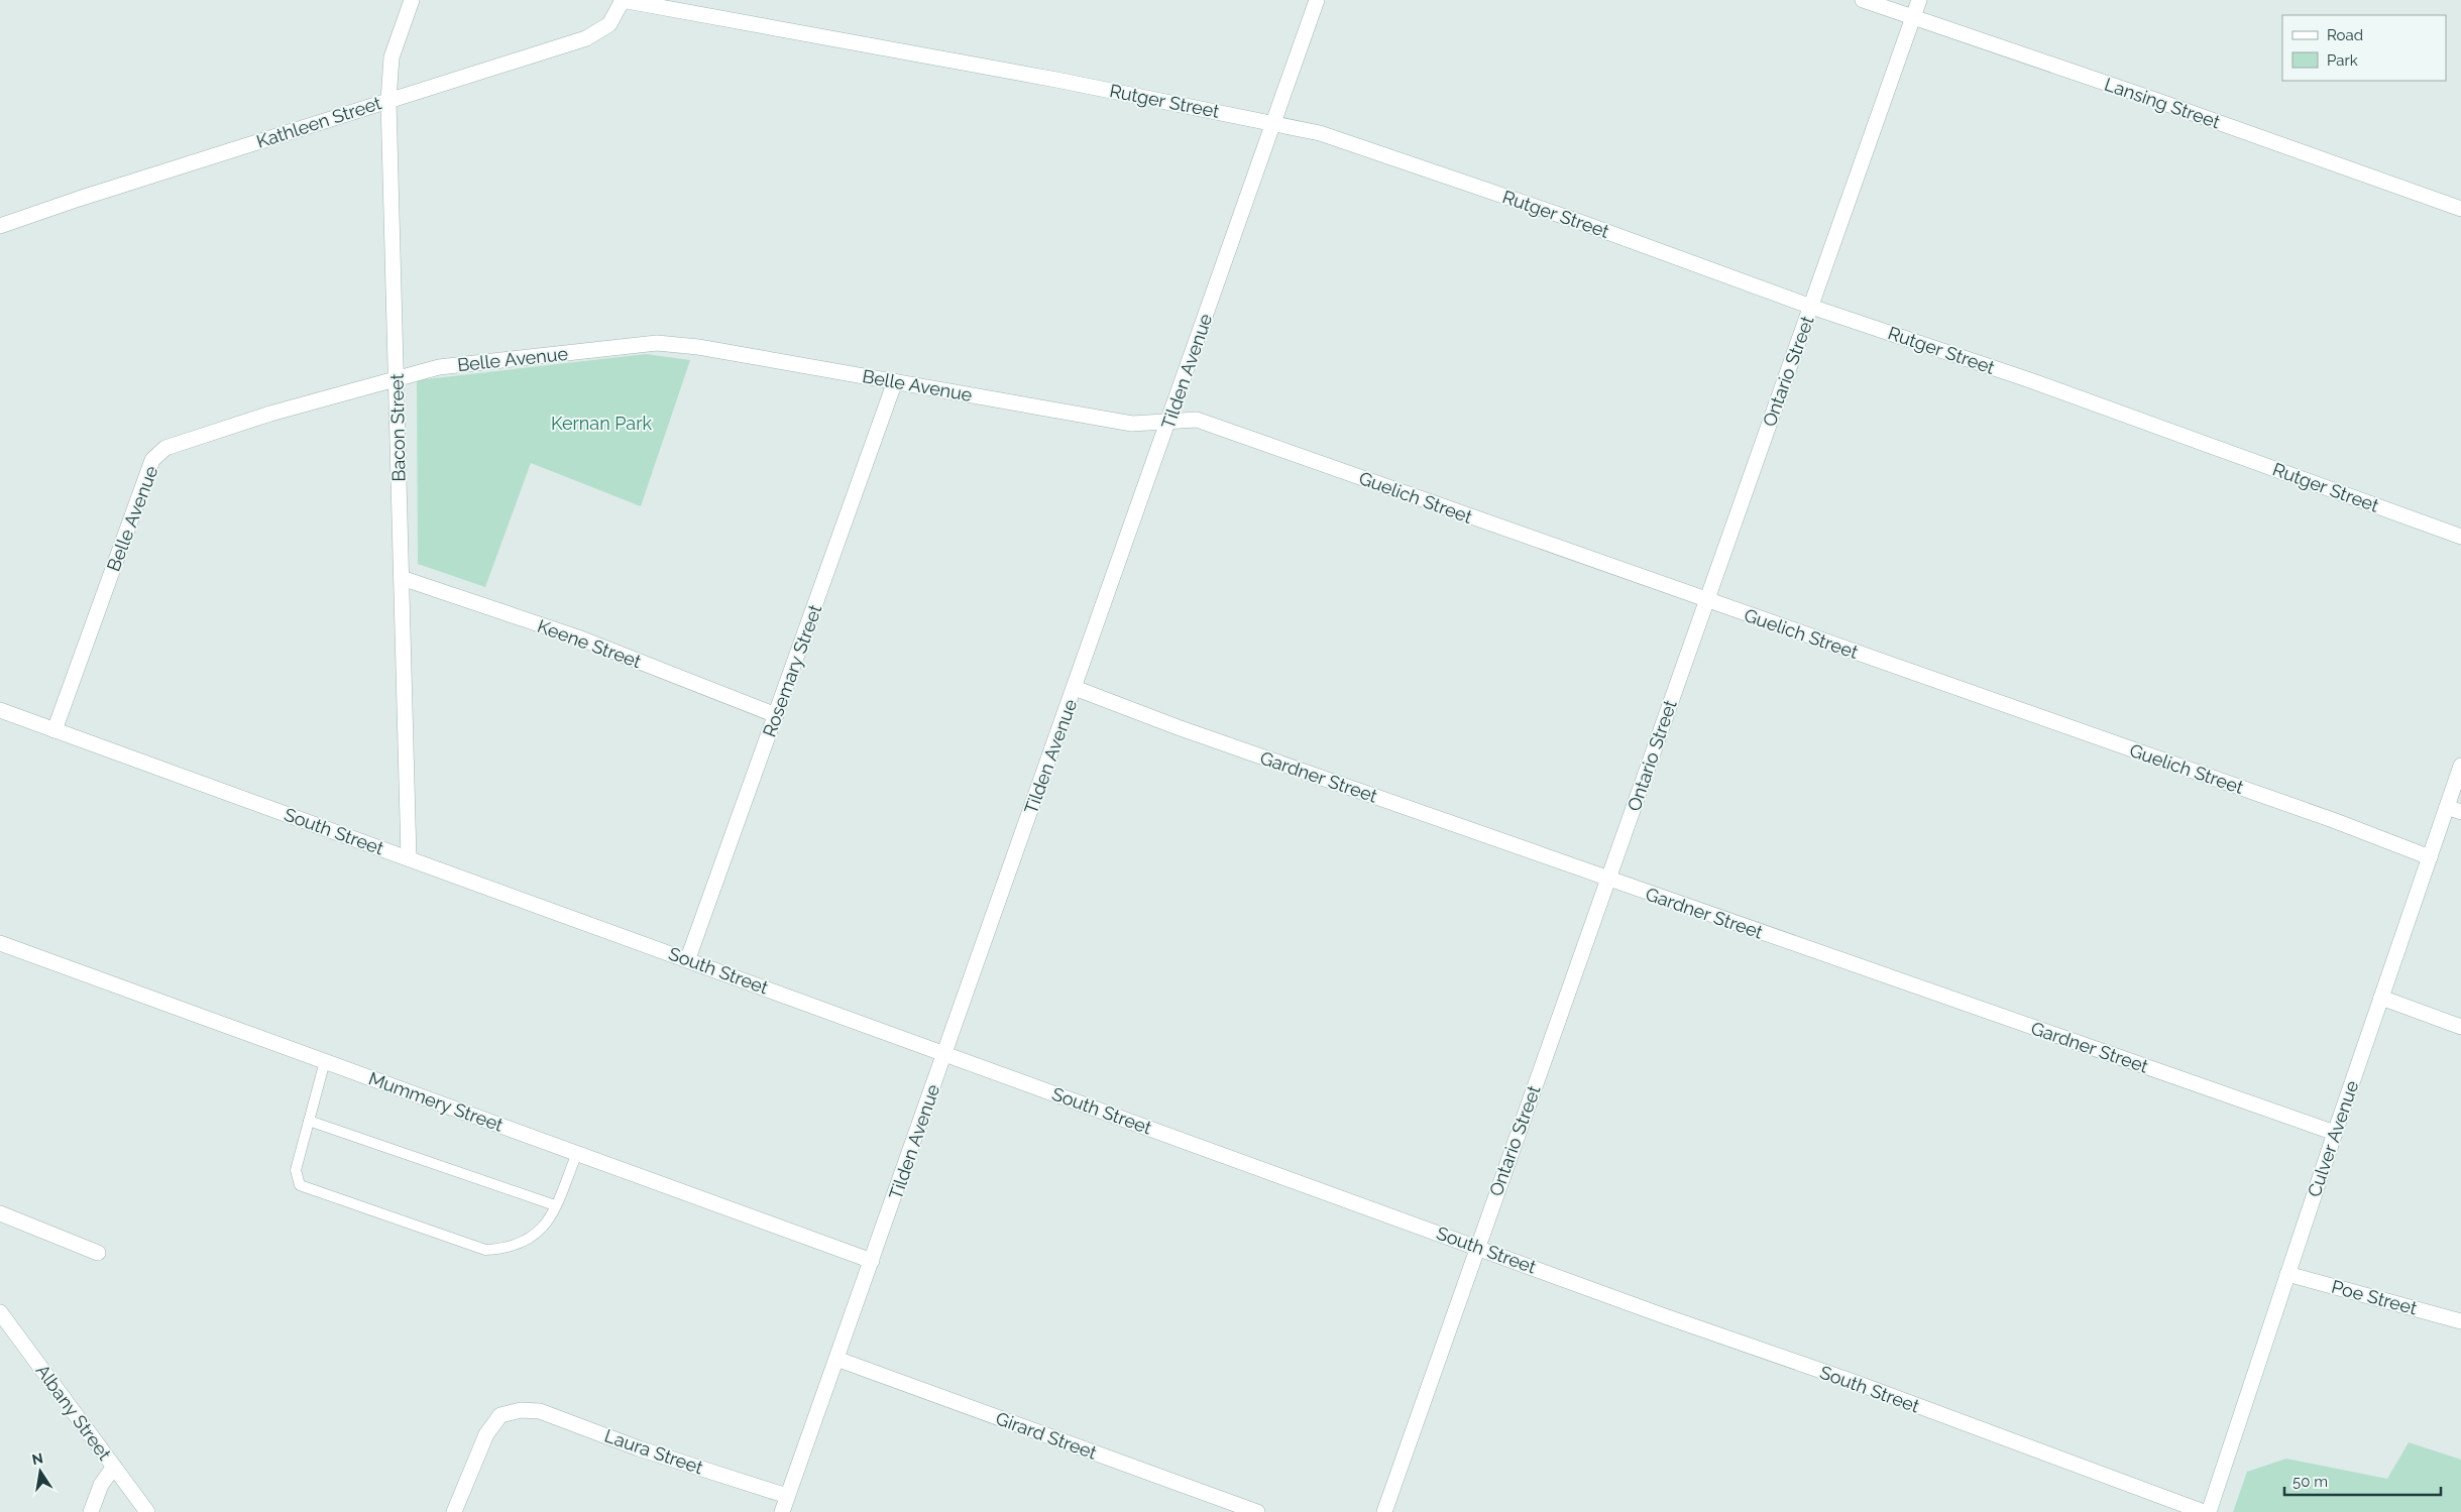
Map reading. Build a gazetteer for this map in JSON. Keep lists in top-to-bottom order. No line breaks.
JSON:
{"streets":{"street":["Rutger Street","Lansing Street","Kathleen Street","Belle Avenue","Tilden Avenue","Ontario Street","Bacon Street","Guelich Street","Keene Street","Rosemary Street","Gardner Street","South Street","Mummery Street","Culver Avenue","Poe Street","Albany Street","Girard Street","Laura Street"]},"crossings":[["Rutger Street","Kathleen Street"],["Rutger Street","Tilden Avenue"],["Rutger Street","Ontario Street"],["Lansing Street","Ontario Street"],["Kathleen Street","Bacon Street"],["Belle Avenue","Tilden Avenue"],["Belle Avenue","Bacon Street"],["Belle Avenue","Guelich Street"],["Belle Avenue","Rosemary Street"],["Belle Avenue","South Street"],["Tilden Avenue","Guelich Street"],["Tilden Avenue","Gardner Street"],["Tilden Avenue","South Street"],["Tilden Avenue","Mummery Street"],["Tilden Avenue","Girard Street"],["Tilden Avenue","Laura Street"],["Ontario Street","Guelich Street"],["Ontario Street","Gardner Street"],["Ontario Street","South Street"],["Bacon Street","Keene Street"],["Bacon Street","South Street"],["Guelich Street","Culver Avenue"],["Keene Street","Rosemary Street"],["Rosemary Street","South Street"],["Gardner Street","Culver Avenue"],["Culver Avenue","Poe Street"]],"parks":["Kernan Park"],"legend":["Road","Park"],"scale_bar":"50 m","north":"top"}
